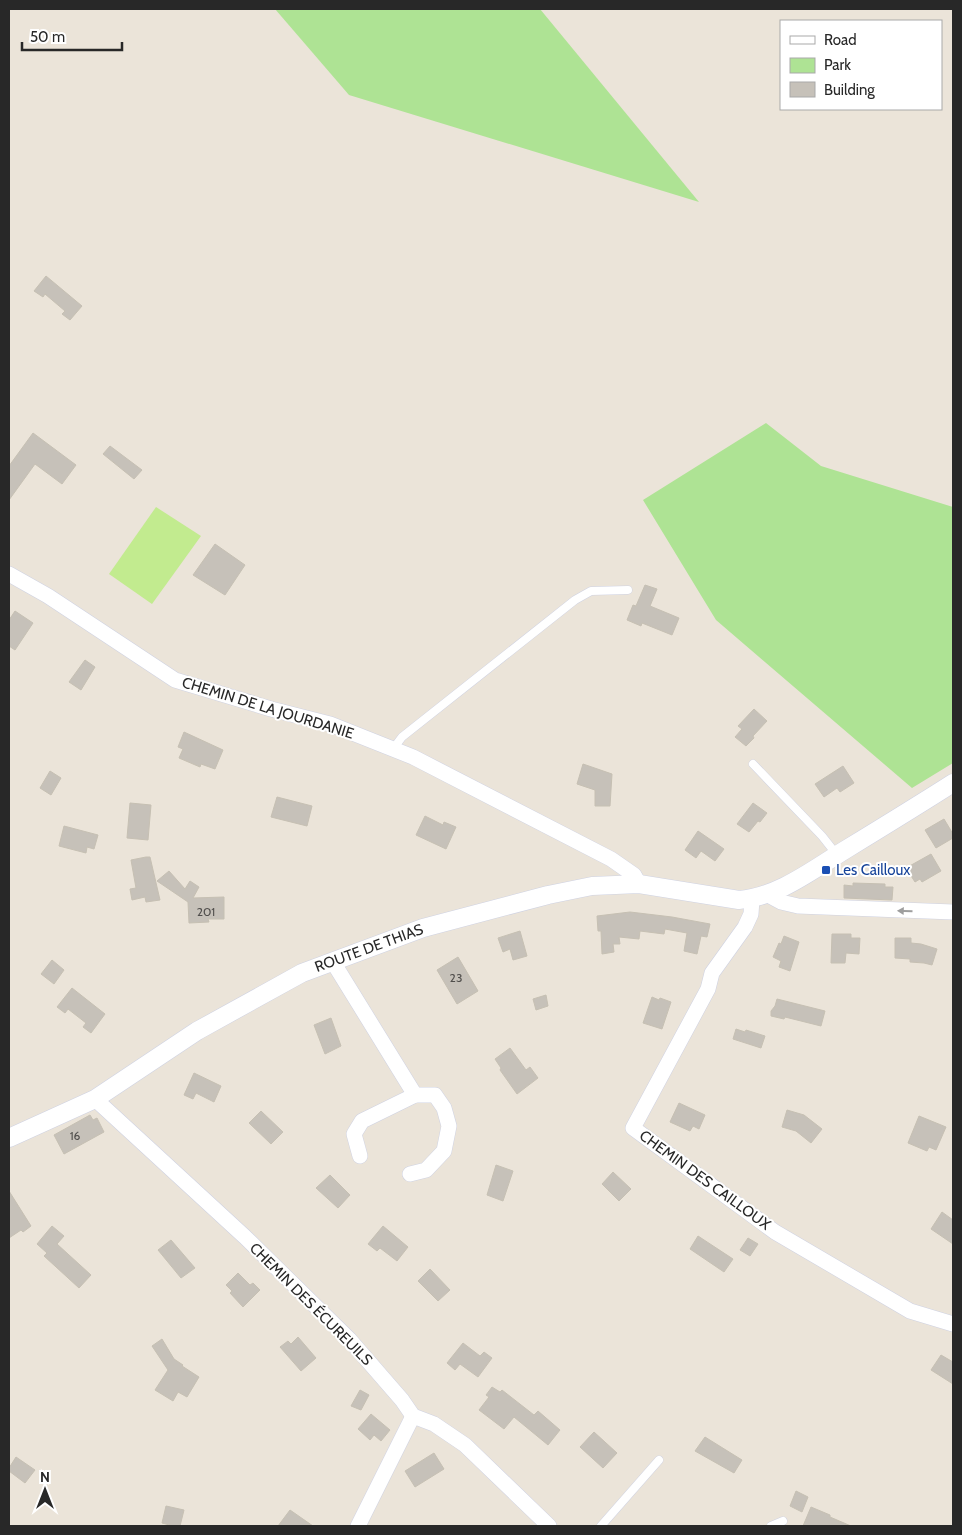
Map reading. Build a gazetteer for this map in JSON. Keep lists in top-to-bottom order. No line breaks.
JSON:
{"streets":{"street":["CHEMIN DE LA JOURDANIE","ROUTE DE THIAS","CHEMIN DES CAILLOUX","CHEMIN DES ÉCUREUILS"]},"crossings":[["CHEMIN DE LA JOURDANIE","ROUTE DE THIAS"],["ROUTE DE THIAS","CHEMIN DES CAILLOUX"],["ROUTE DE THIAS","CHEMIN DES ÉCUREUILS"]],"places":{"transit":["Les Cailloux"]},"house_numbers":["201","23","16"],"legend":["Road","Park","Building"],"scale_bar":"50 m","north":"top"}
